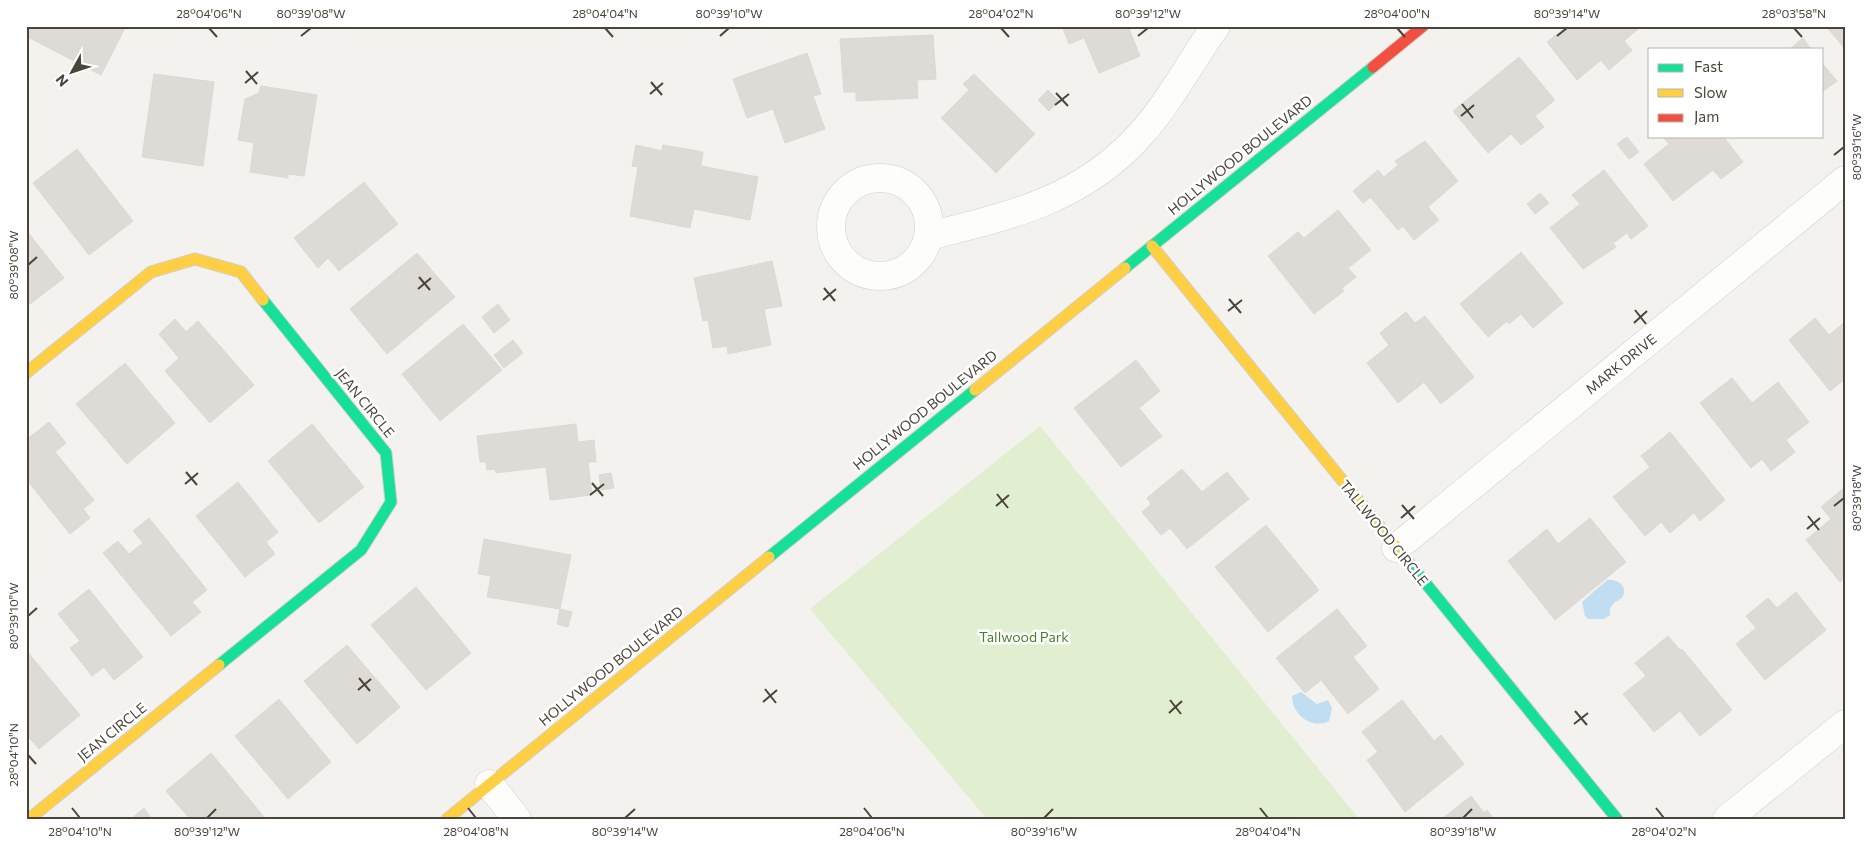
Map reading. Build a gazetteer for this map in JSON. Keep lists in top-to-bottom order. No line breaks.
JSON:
{"streets":{"street":["HOLLYWOOD BOULEVARD","MARK DRIVE","JEAN CIRCLE","TALLWOOD CIRCLE"]},"crossings":[["HOLLYWOOD BOULEVARD","TALLWOOD CIRCLE"],["MARK DRIVE","TALLWOOD CIRCLE"]],"parks":["Tallwood Park"],"legend":["Fast","Slow","Jam"],"north":"bottom left","coordinates":["28°04'06\"N","80°39'08\"W","28°04'04\"N","80°39'10\"W","28°04'02\"N","80°39'12\"W","28°04'00\"N","80°39'14\"W","28°03'58\"N","80°39'16\"W","80°39'18\"W","28°04'10\"N","28°04'08\"N"]}
